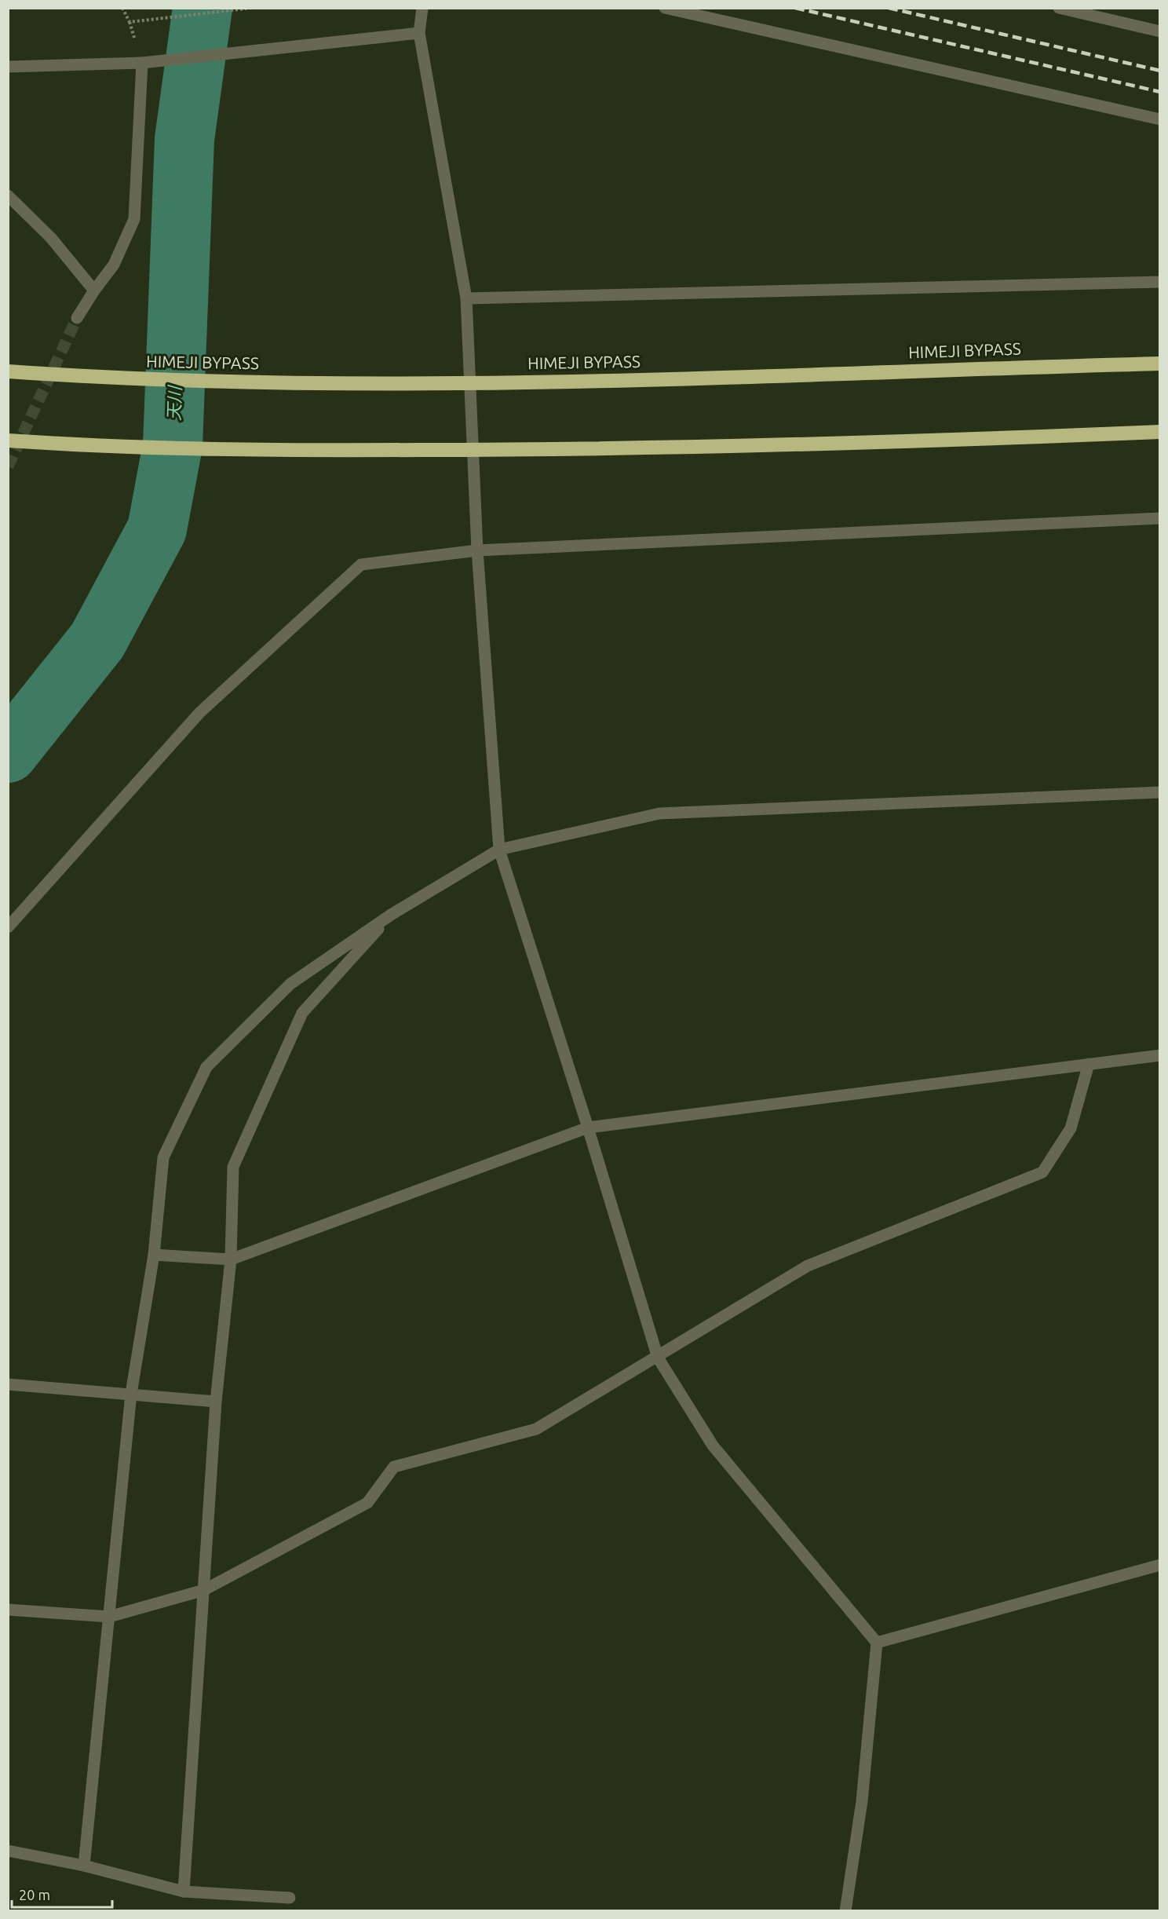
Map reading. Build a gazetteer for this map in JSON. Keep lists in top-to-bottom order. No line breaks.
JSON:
{"streets":{"highway":["HIMEJI BYPASS"]},"water":["天川"],"scale_bar":"20 m"}
